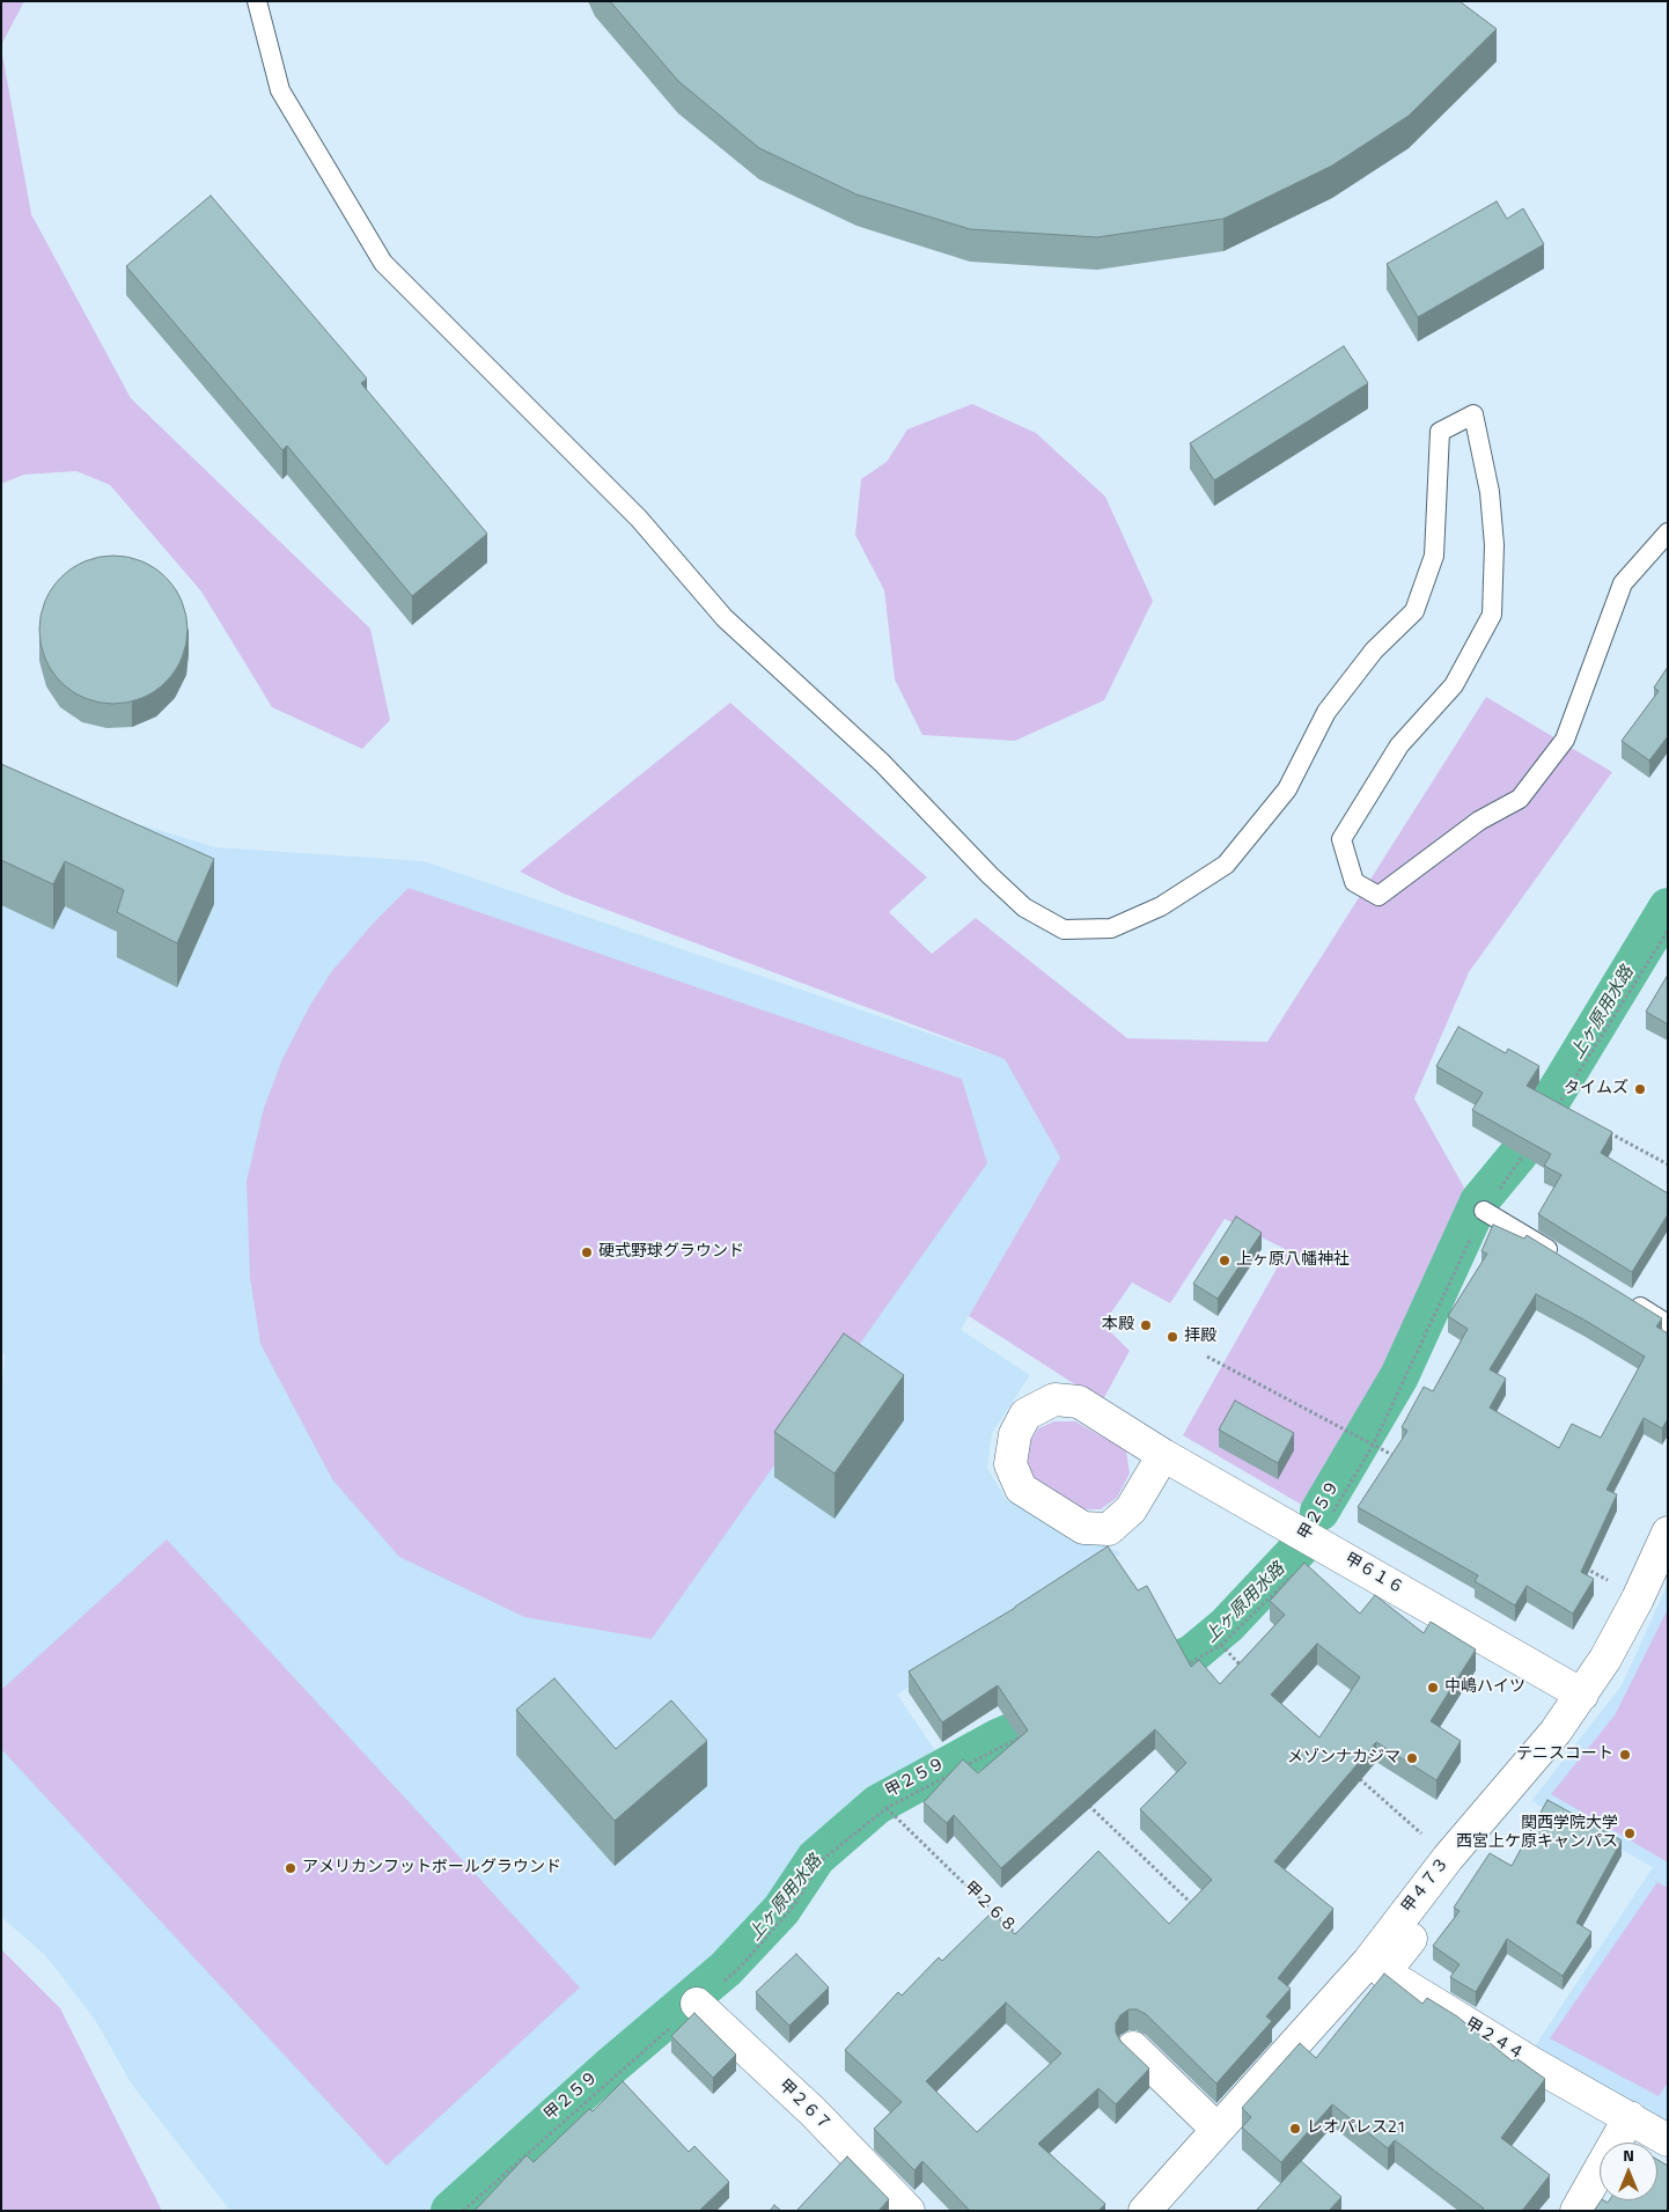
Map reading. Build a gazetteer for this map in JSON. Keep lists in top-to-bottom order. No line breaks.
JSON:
{"streets":{"street":["甲６１６","甲４７３","甲２４４","甲２６７"],"path":["甲２５９","甲２６８"]},"crossings":[["甲２５９","甲６１６"],["甲２５９","甲２６８"],["甲２５９","甲２６７"],["甲６１６","甲４７３"]],"water":["上ヶ原用水路"],"places":["タイムズ","硬式野球グラウンド","上ヶ原八幡神社","本殿","拝殿","中嶋ハイツ","テニスコート","メゾンナカジマ","関西学院大学 西宮上ケ原キャンパス","アメリカンフットボールグラウンド","レオパレス21"],"north":"top"}
